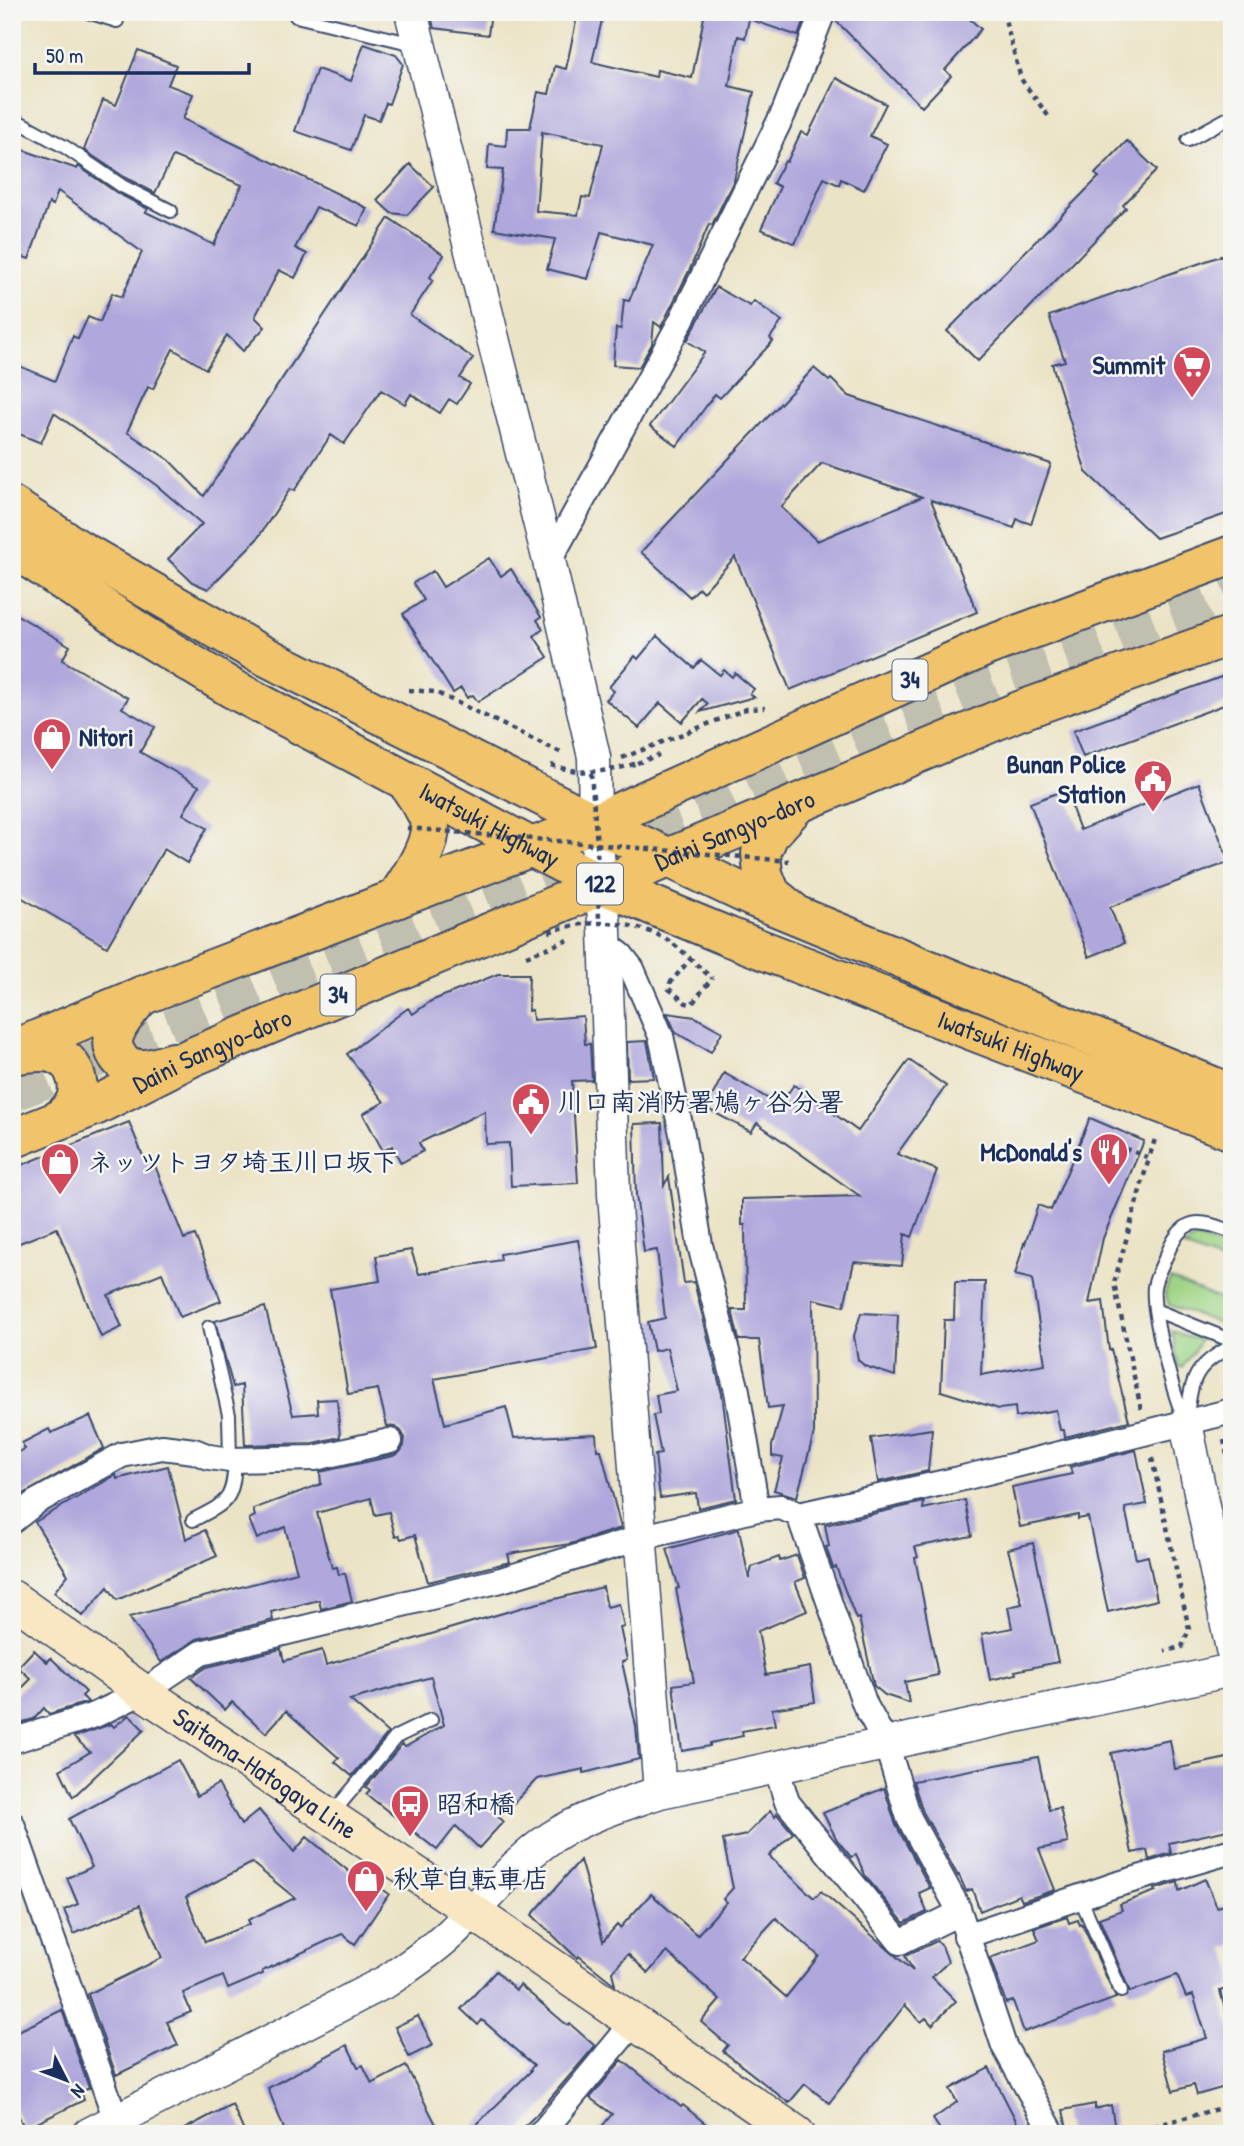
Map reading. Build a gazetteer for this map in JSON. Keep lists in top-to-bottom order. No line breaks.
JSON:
{"streets":{"main road":["34","Iwatsuki Highway","Daini Sangyo-doro","122","Saitama-Hatogaya Line"]},"crossings":[["34","Iwatsuki Highway"],["Iwatsuki Highway","Daini Sangyo-doro"]],"places":{"supermarket":["Summit"],"shop":["Nitori","ネッツトヨタ埼玉川口坂下","秋草自転車店"],"public building":["Bunan Police Station","川口南消防署鳩ヶ谷分署"],"restaurant":["McDonald's"],"bus stop":["昭和橋"]},"scale_bar":"50 m","north":"bottom right"}
